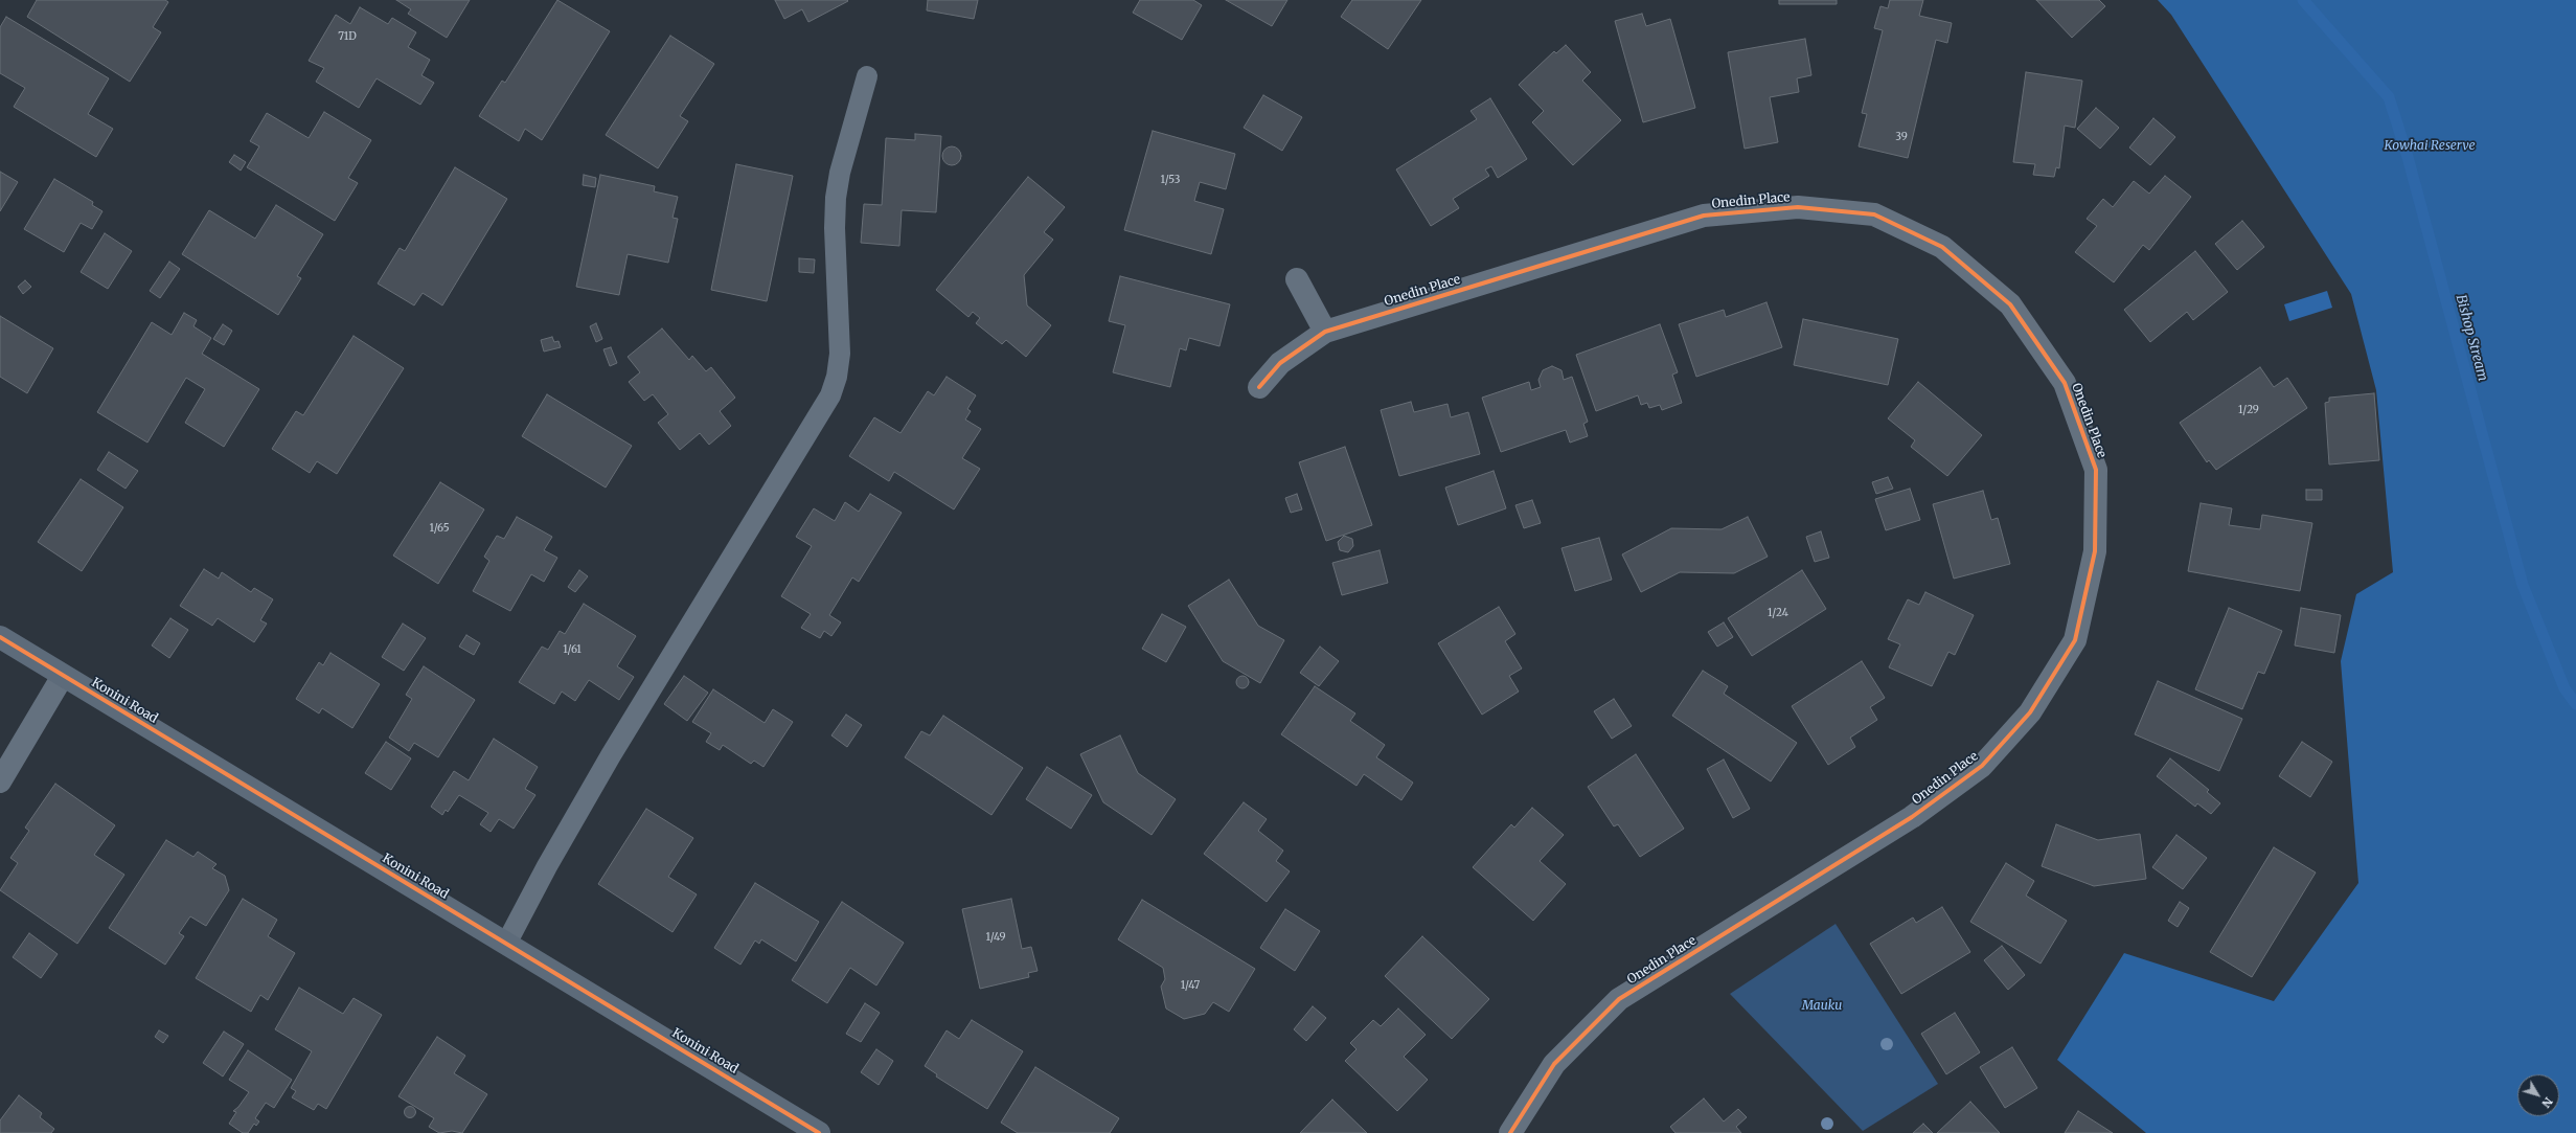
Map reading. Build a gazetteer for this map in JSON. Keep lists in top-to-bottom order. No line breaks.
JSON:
{"streets":{"street":["Onedin Place","Konini Road"]},"water":["Bishop Stream"],"parks":["Kowhai Reserve","Mauku"],"house_numbers":["71D","39","1/53","1/29","1/65","1/24","1/61","1/49","1/47"],"north":"bottom right"}
